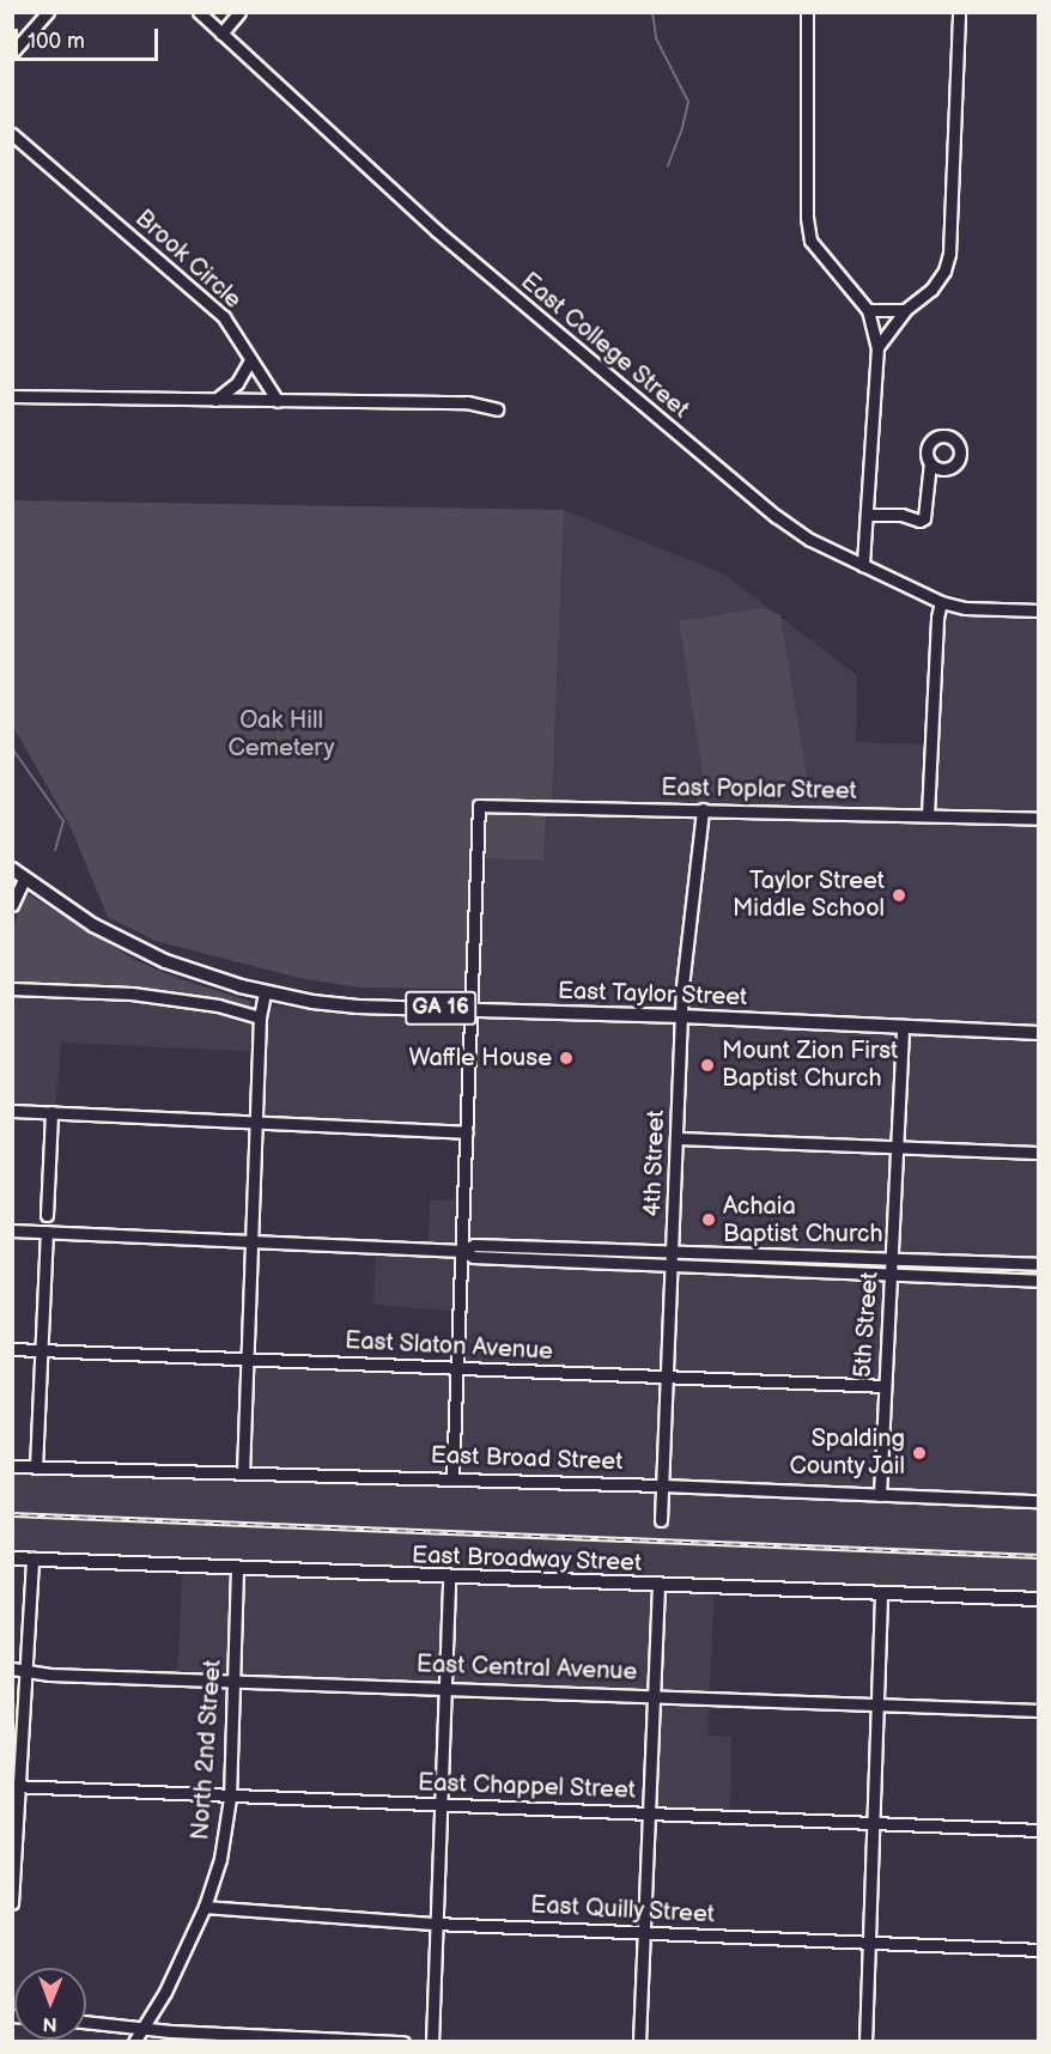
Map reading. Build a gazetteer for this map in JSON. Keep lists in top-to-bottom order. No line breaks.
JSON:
{"streets":{"main road":["East Taylor Street","GA 16","East Broadway Street"],"street":["Brook Circle","East College Street","East Poplar Street","4th Street","5th Street","East Slaton Avenue","East Broad Street","East Central Avenue","North 2nd Street","East Chappel Street","East Quilly Street"]},"crossings":[["East Poplar Street","East Taylor Street"],["East Poplar Street","4th Street"],["East Taylor Street","GA 16"],["East Taylor Street","4th Street"],["East Taylor Street","5th Street"],["4th Street","East Slaton Avenue"],["4th Street","East Broad Street"],["5th Street","East Slaton Avenue"],["5th Street","East Broad Street"],["East Broadway Street","North 2nd Street"],["East Central Avenue","North 2nd Street"],["North 2nd Street","East Chappel Street"],["North 2nd Street","East Quilly Street"]],"parks":["Oak Hill Cemetery"],"places":["Taylor Street Middle School","Waffle House","Mount Zion First Baptist Church","Achaia Baptist Church","Spalding County Jail"],"scale_bar":"100 m","north":"bottom"}
